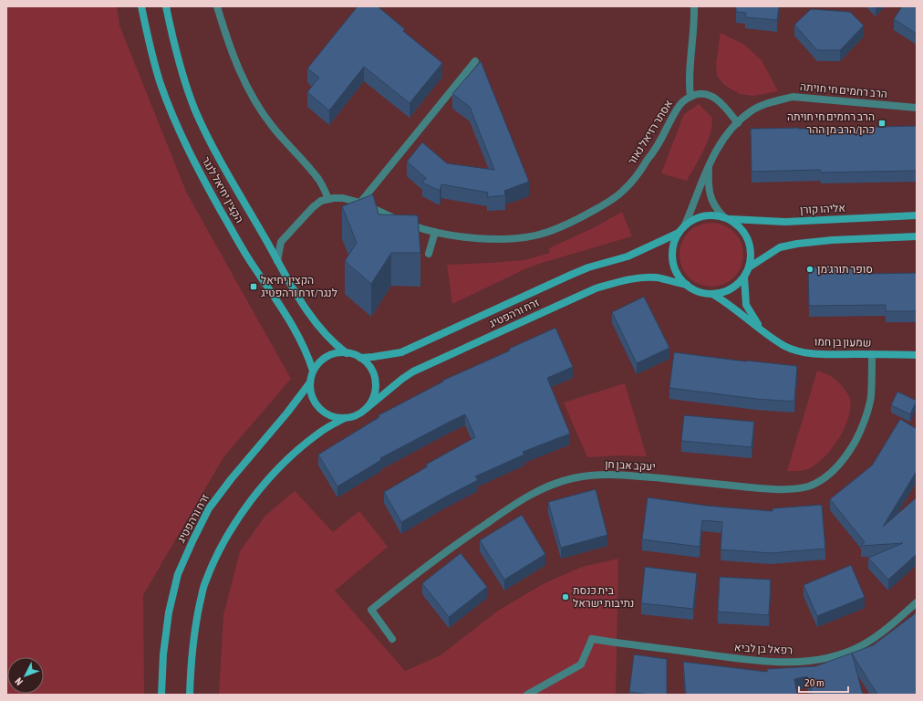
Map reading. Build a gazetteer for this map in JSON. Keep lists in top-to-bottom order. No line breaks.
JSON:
{"streets":{"street":["הרב רחמים חי חויתה","אסתר רזיאל נאור","הקצין יחיאל לנגר","אליהו קורן","זרח ורהפטיג","שמעון בן חמו","יעקב אבן חן","רפאל בן לביא"]},"crossings":[["אסתר רזיאל נאור","הקצין יחיאל לנגר"],["הקצין יחיאל לנגר","זרח ורהפטיג"],["אליהו קורן","זרח ורהפטיג"],["אליהו קורן","שמעון בן חמו"],["זרח ורהפטיג","שמעון בן חמו"],["שמעון בן חמו","יעקב אבן חן"]],"places":{"transit":["הרב רחמים חי חויתה כהן/הרב מן ההר","הקצין יחיאל לנגר/זרח ורהפטיג"],"other":["סופר תורג'מן","בית כנסת נתיבות ישראל"]},"scale_bar":"20 m","north":"bottom left"}
